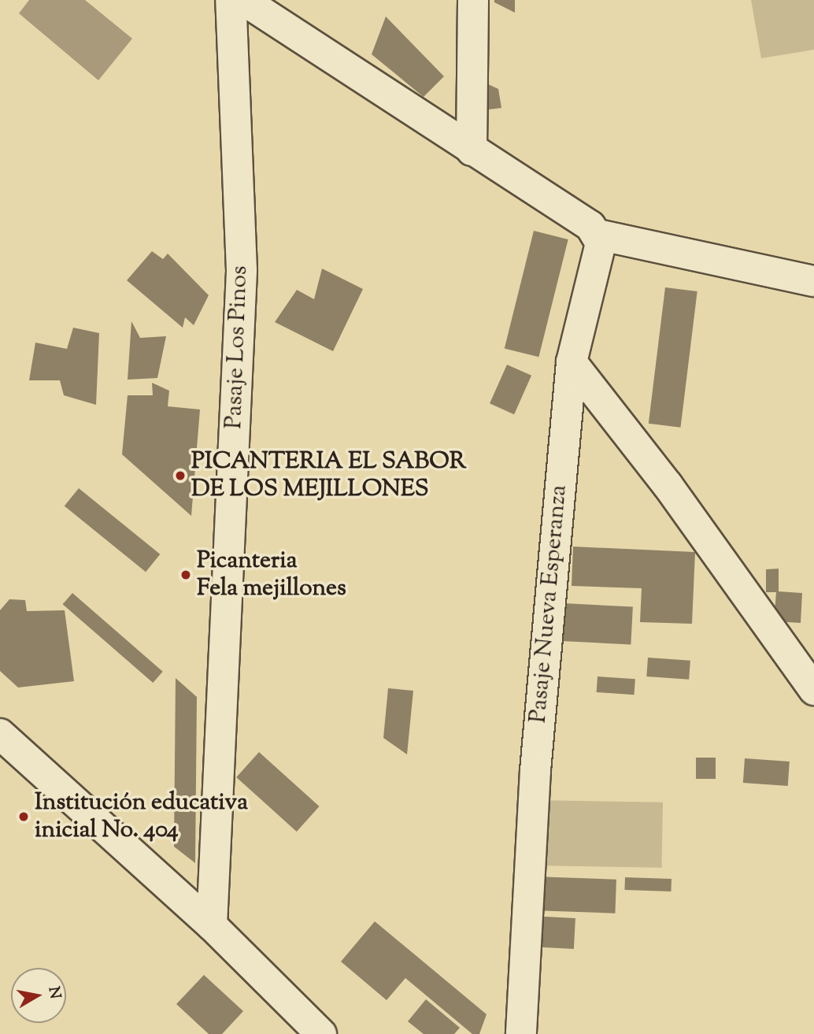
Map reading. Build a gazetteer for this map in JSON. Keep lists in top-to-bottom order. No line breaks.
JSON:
{"streets":{"street":["Pasaje Los Pinos","Pasaje Nueva Esperanza"]},"places":["PICANTERIA EL SABOR DE LOS MEJILLONES","Picanteria Fela mejillones","Institución educativa inicial No. 404"],"north":"right"}
